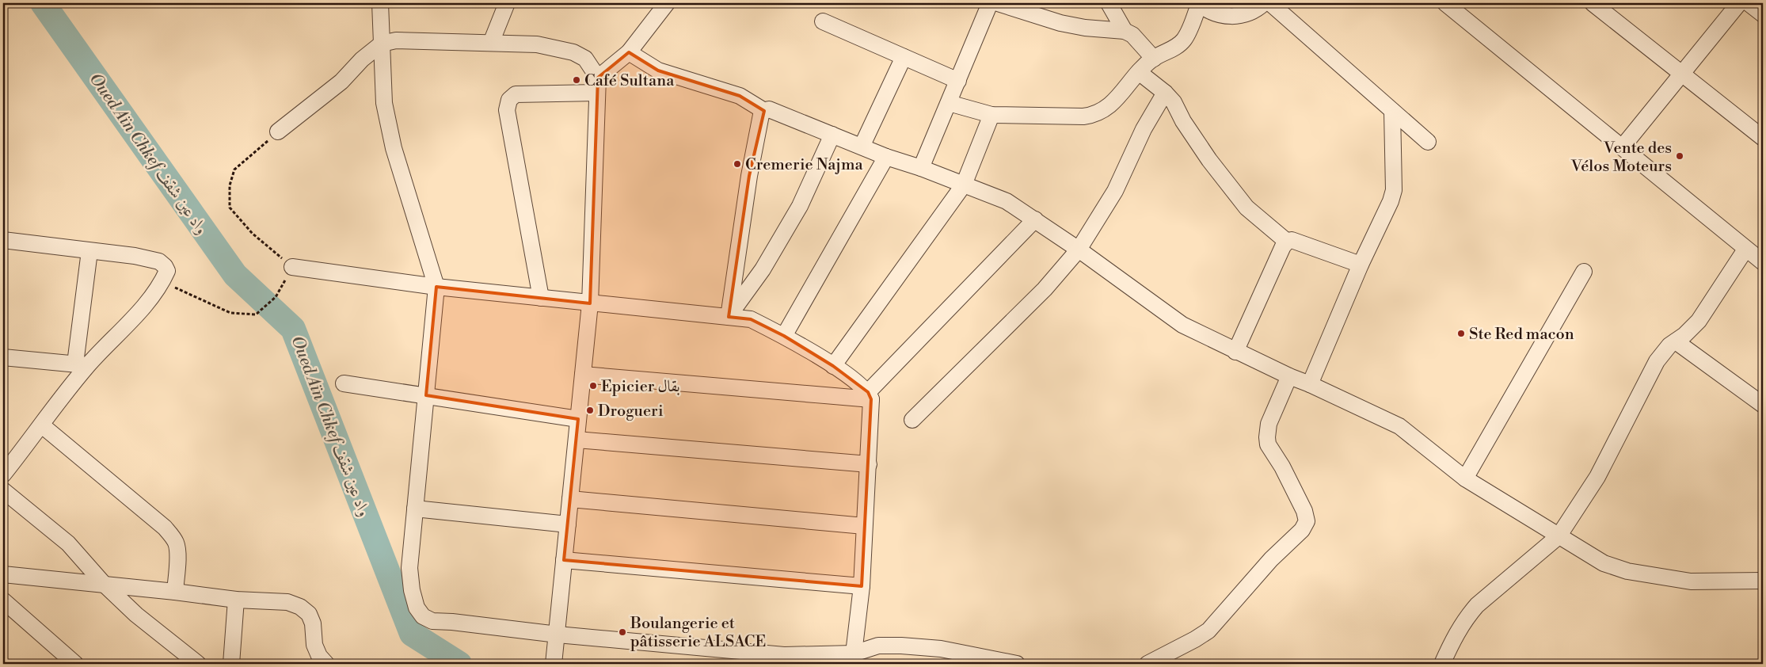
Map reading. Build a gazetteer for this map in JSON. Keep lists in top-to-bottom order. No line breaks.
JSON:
{"water":["Oued Aïn Chkef واد عين شقف"],"places":["Café Sultana","Vente des Vélos Moteurs","Cremerie Najma","Ste Red macon","Epicier بقال","Drogueri","Boulangerie et pâtisserie ALSACE"]}
